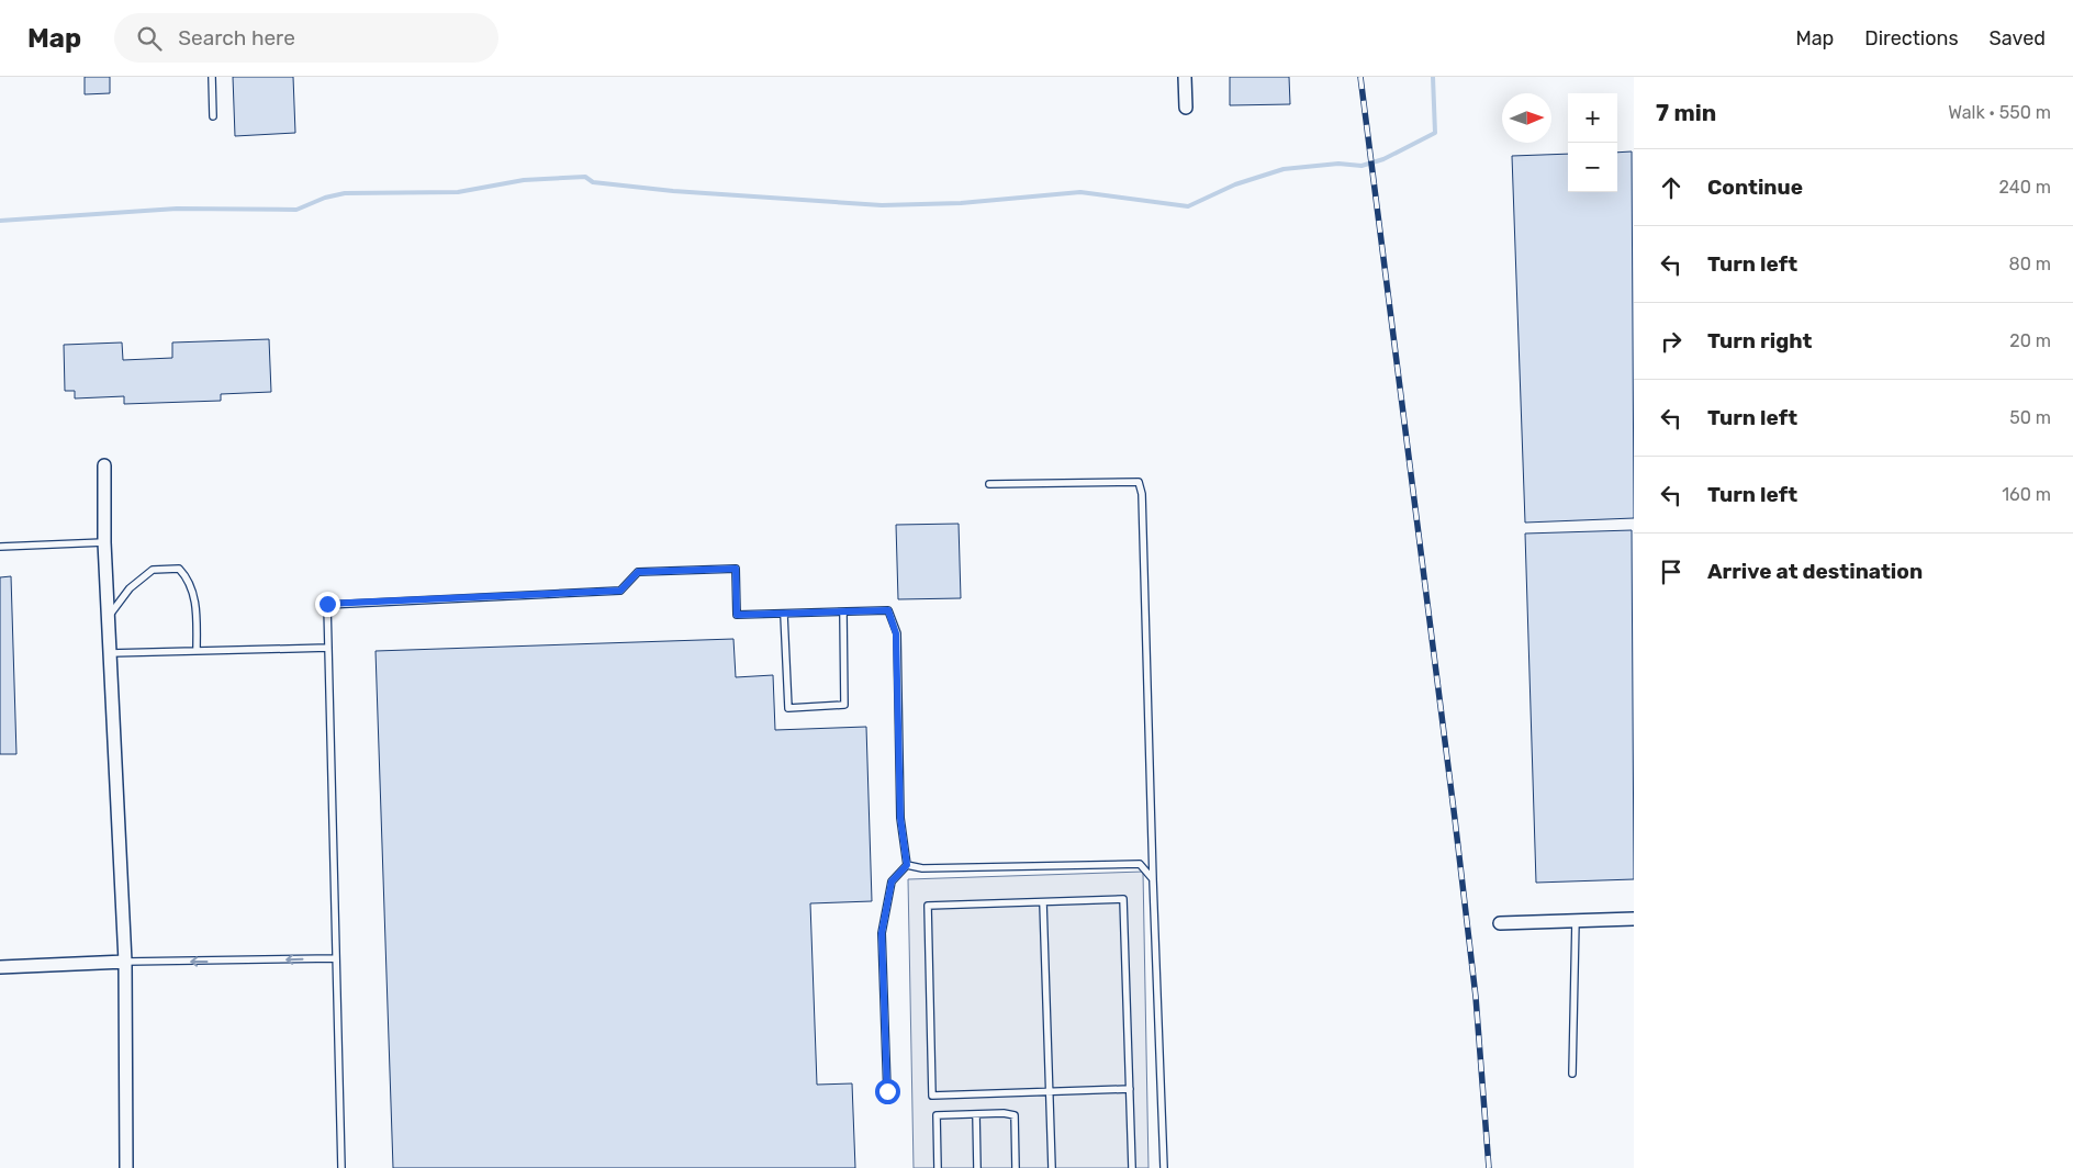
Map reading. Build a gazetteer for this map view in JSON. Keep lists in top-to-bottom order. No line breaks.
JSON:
{"north":"right","page":{"header":"Map","search":"Search here","nav":["Map","Directions","Saved"],"heading":["7 min","Walk · 550 m"],"map_buttons":["+","−"],"list":[["Continue","240 m"],["Turn left","80 m"],["Turn right","20 m"],["Turn left","50 m"],["Turn left","160 m"],"Arrive at destination"]}}
